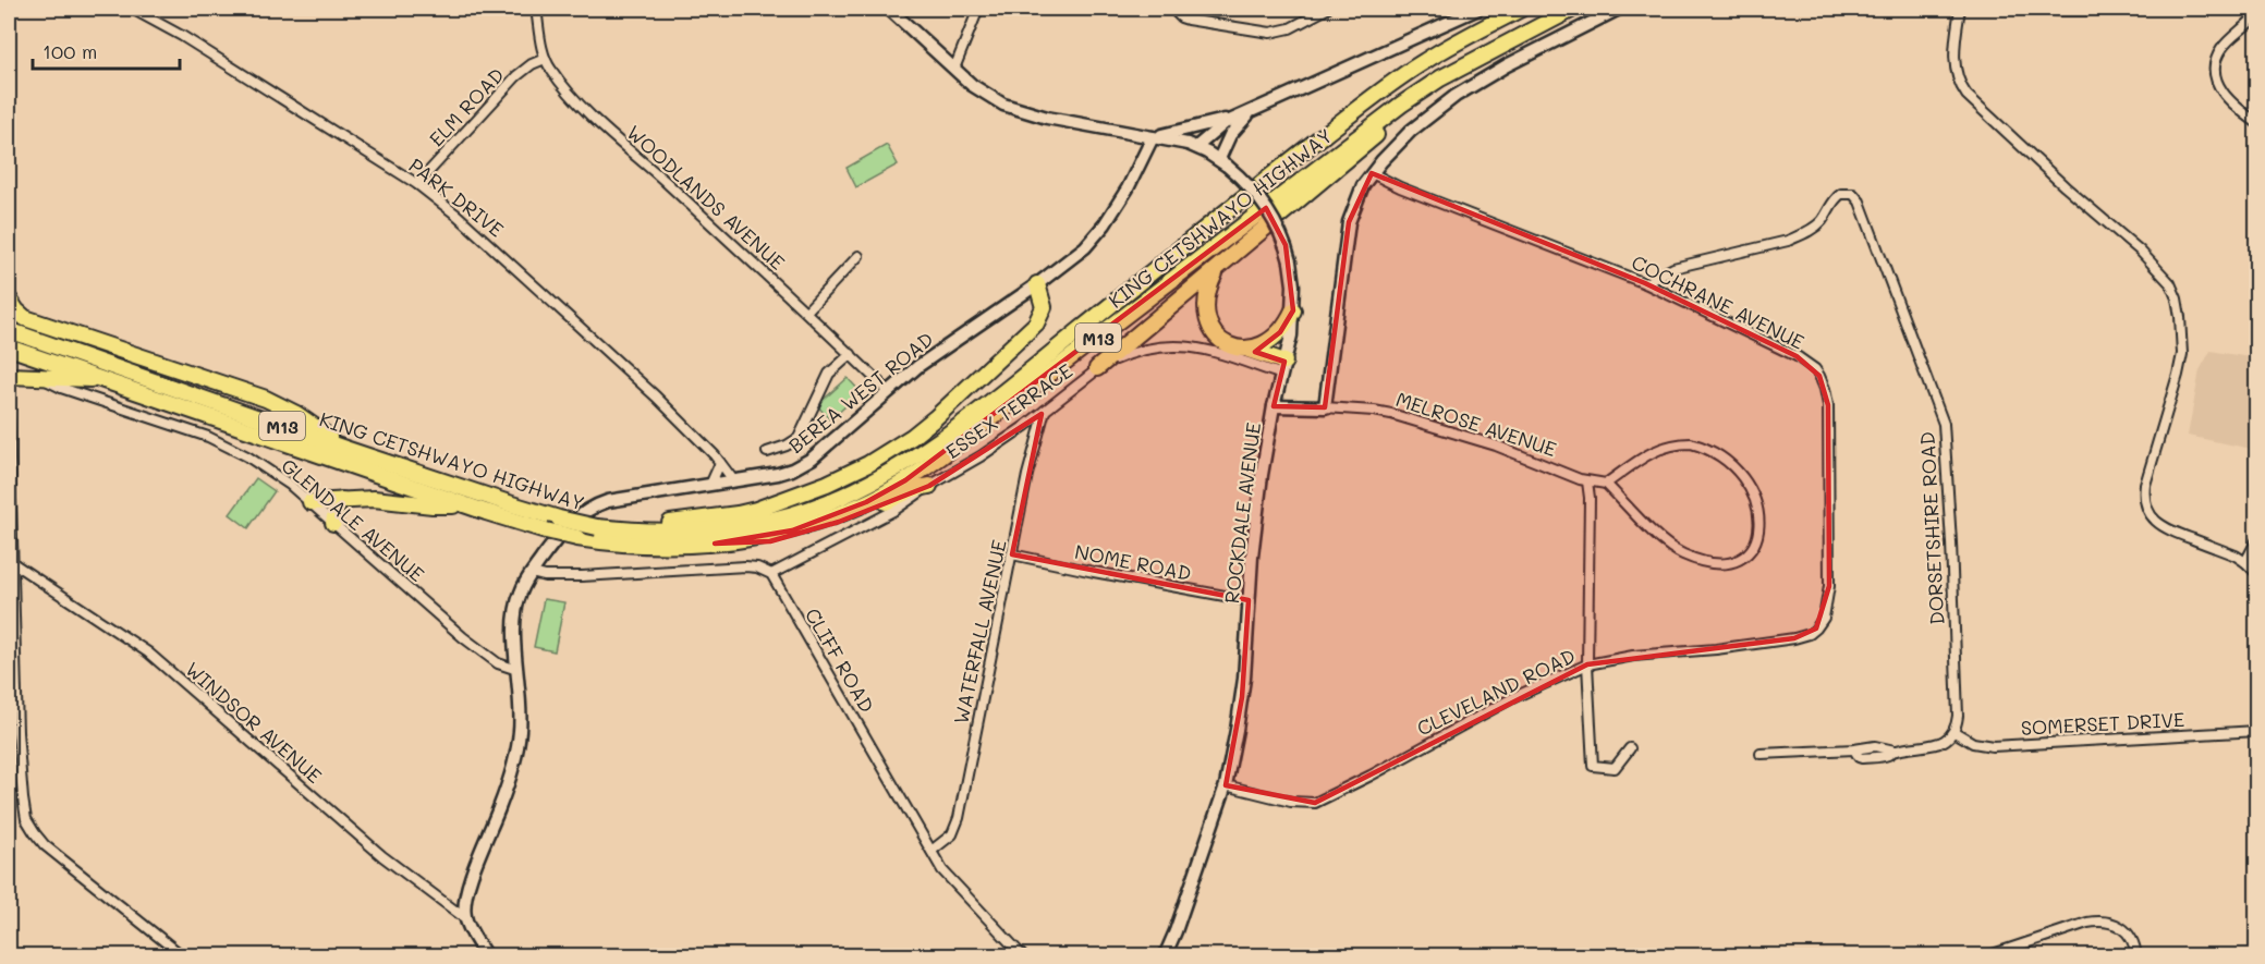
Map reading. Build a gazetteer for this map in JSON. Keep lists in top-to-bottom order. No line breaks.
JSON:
{"streets":{"highway":["KING CETSHWAYO HIGHWAY","M13"],"street":["ELM ROAD","PARK DRIVE","WOODLANDS AVENUE","COCHRANE AVENUE","BEREA WEST ROAD","ESSEX TERRACE","MELROSE AVENUE","ROCKDALE AVENUE","GLENDALE AVENUE","DORSETSHIRE ROAD","NOME ROAD","WATERFALL AVENUE","CLIFF ROAD","CLEVELAND ROAD","WINDSOR AVENUE","SOMERSET DRIVE"]},"crossings":[["ELM ROAD","PARK DRIVE"],["ELM ROAD","WOODLANDS AVENUE"],["PARK DRIVE","BEREA WEST ROAD"],["WOODLANDS AVENUE","BEREA WEST ROAD"],["COCHRANE AVENUE","DORSETSHIRE ROAD"],["COCHRANE AVENUE","CLEVELAND ROAD"],["BEREA WEST ROAD","ROCKDALE AVENUE"],["BEREA WEST ROAD","GLENDALE AVENUE"],["BEREA WEST ROAD","WINDSOR AVENUE"],["ESSEX TERRACE","ROCKDALE AVENUE"],["ESSEX TERRACE","WATERFALL AVENUE"],["ESSEX TERRACE","CLIFF ROAD"],["MELROSE AVENUE","ROCKDALE AVENUE"],["ROCKDALE AVENUE","NOME ROAD"],["ROCKDALE AVENUE","CLEVELAND ROAD"],["DORSETSHIRE ROAD","SOMERSET DRIVE"],["NOME ROAD","WATERFALL AVENUE"],["WATERFALL AVENUE","CLIFF ROAD"]],"scale_bar":"100 m"}
